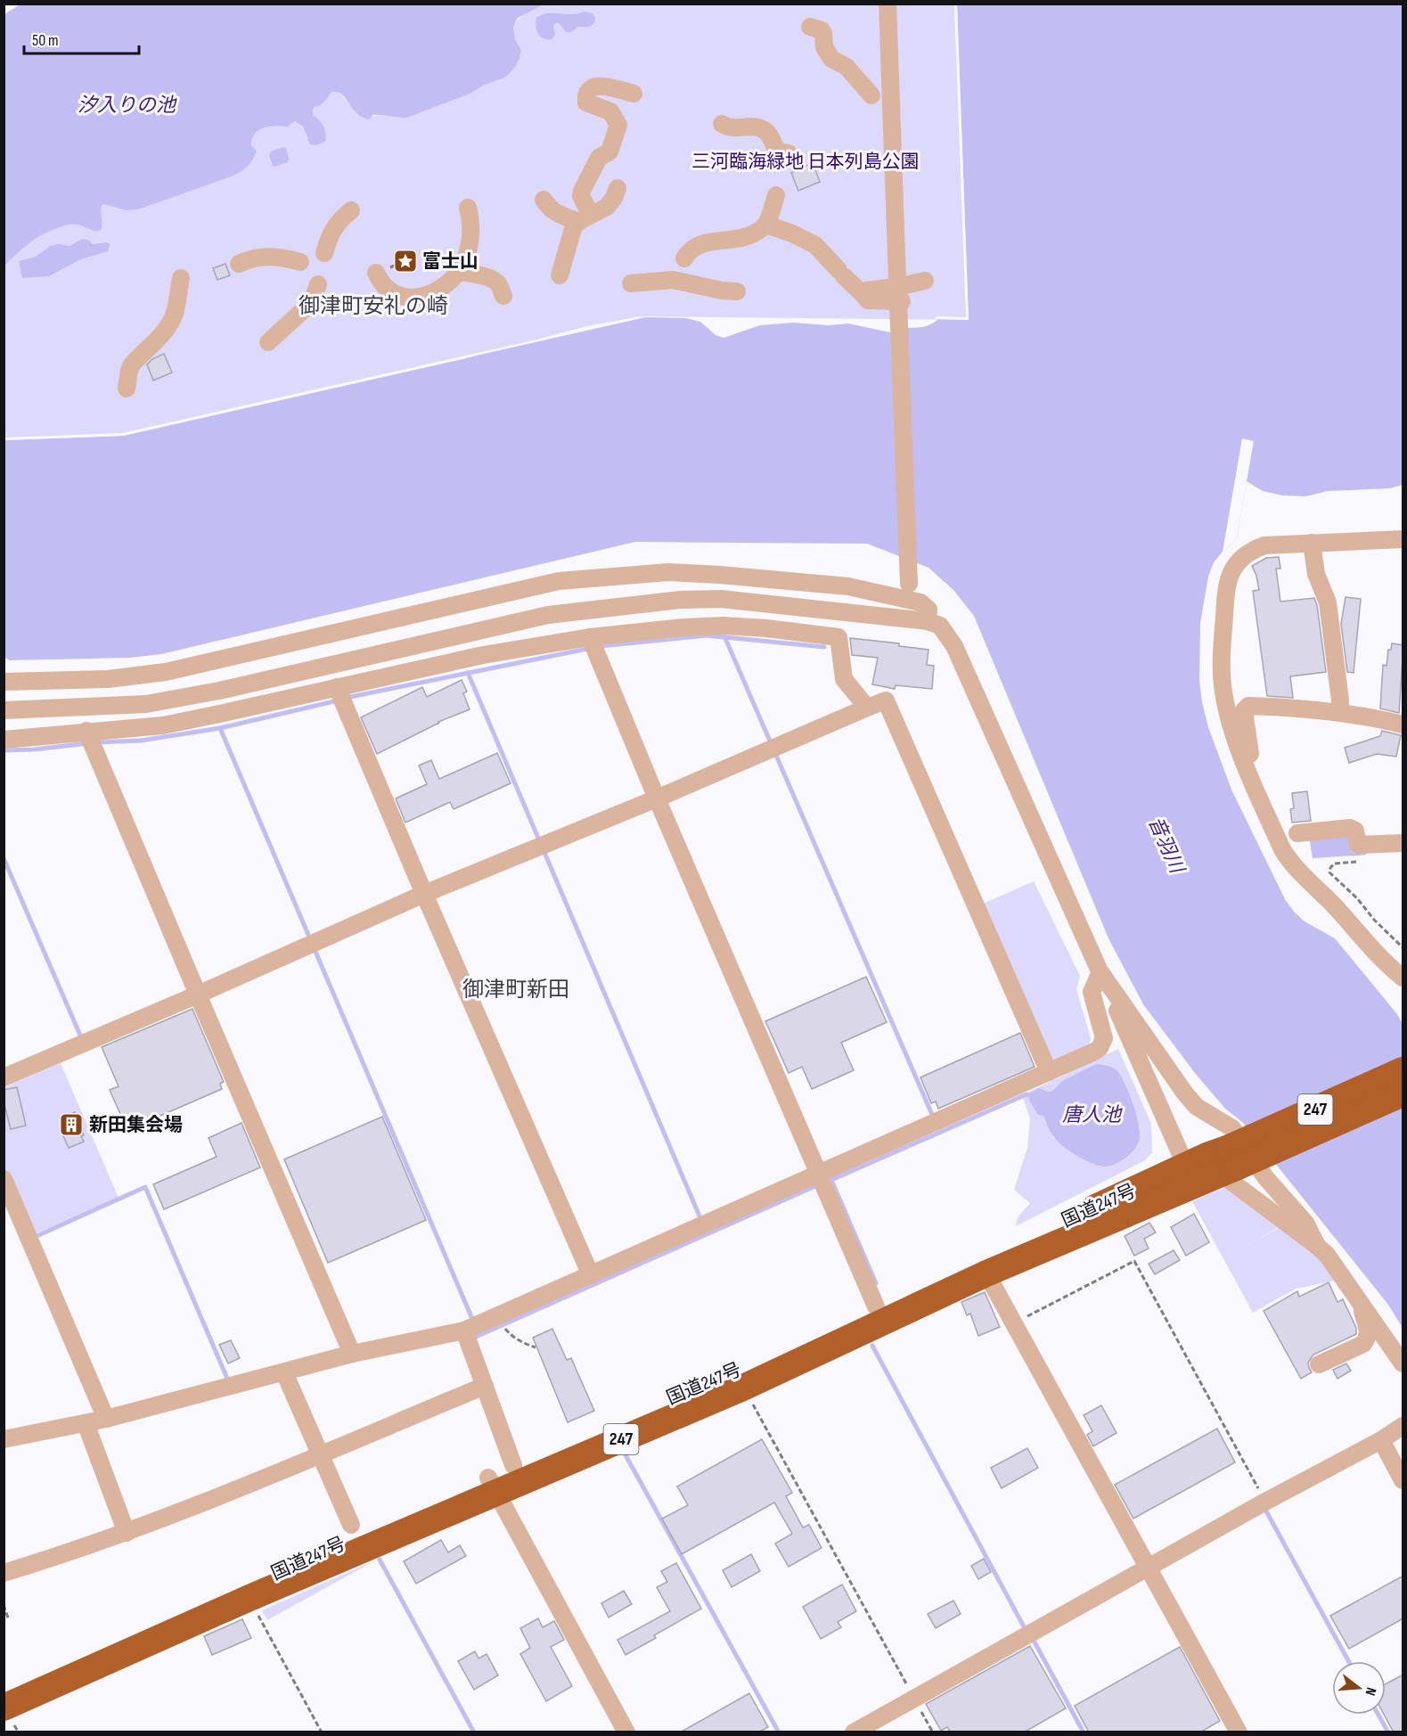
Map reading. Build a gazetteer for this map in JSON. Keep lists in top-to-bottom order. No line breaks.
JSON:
{"streets":{"highway":["247","国道247号"]},"districts":["御津町安礼の崎","御津町新田"],"water":["汐入りの池","音羽川","唐人池"],"parks":["三河臨海緑地 日本列島公園"],"places":{"place":["富士山"],"building":["新田集会場"]},"scale_bar":"50 m","north":"right"}
